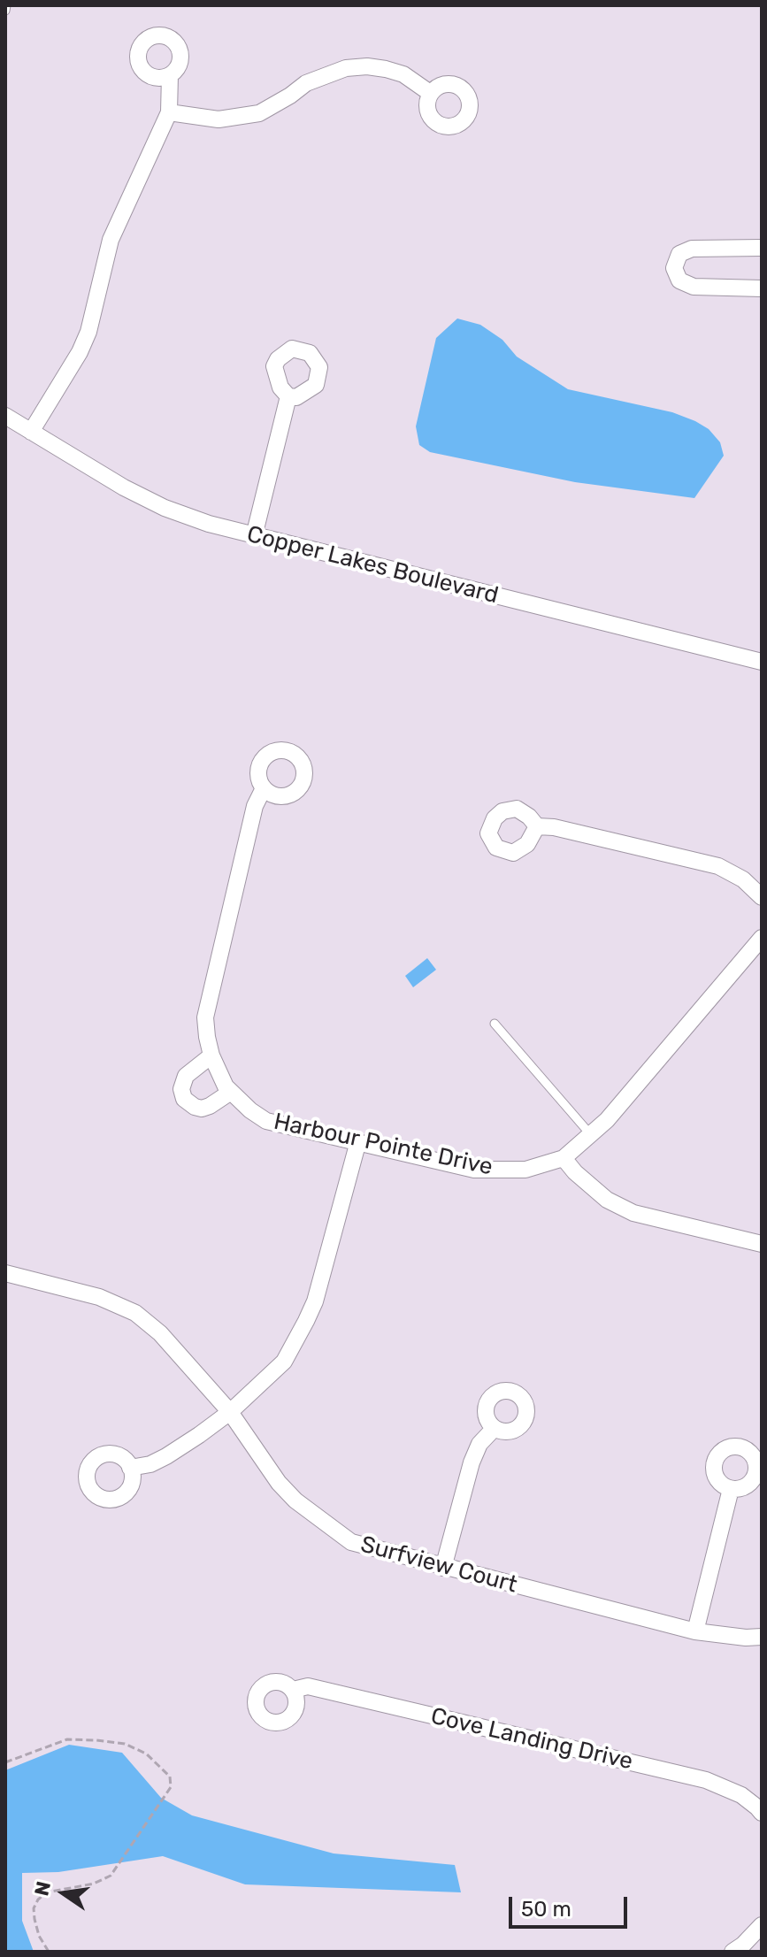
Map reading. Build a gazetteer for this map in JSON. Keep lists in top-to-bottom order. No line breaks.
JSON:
{"streets":{"street":["Copper Lakes Boulevard","Harbour Pointe Drive","Surfview Court","Cove Landing Drive"]},"scale_bar":"50 m","north":"left"}
